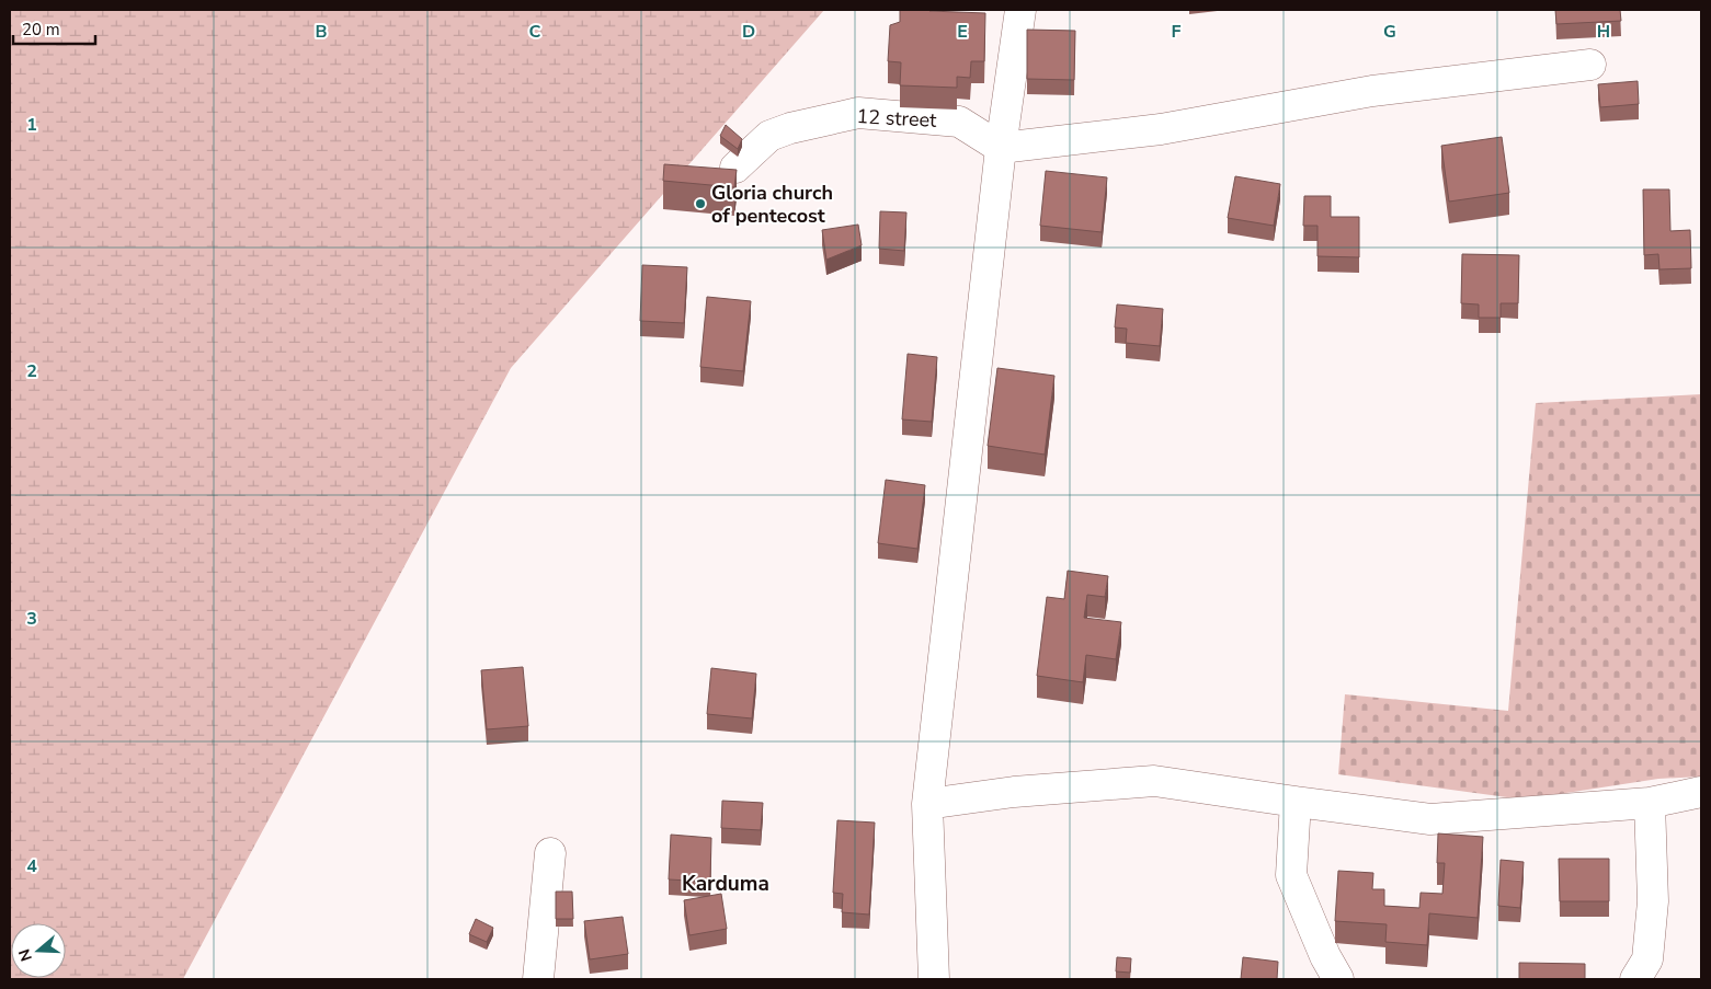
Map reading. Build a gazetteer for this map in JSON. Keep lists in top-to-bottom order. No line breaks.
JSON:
{"streets":{"street":["12 street"]},"districts":["Karduma"],"places":["Gloria church of pentecost"],"scale_bar":"20 m","north":"left","grid":{"columns":["B","C","D","E","F","G","H"],"rows":["1","2","3","4"]}}
